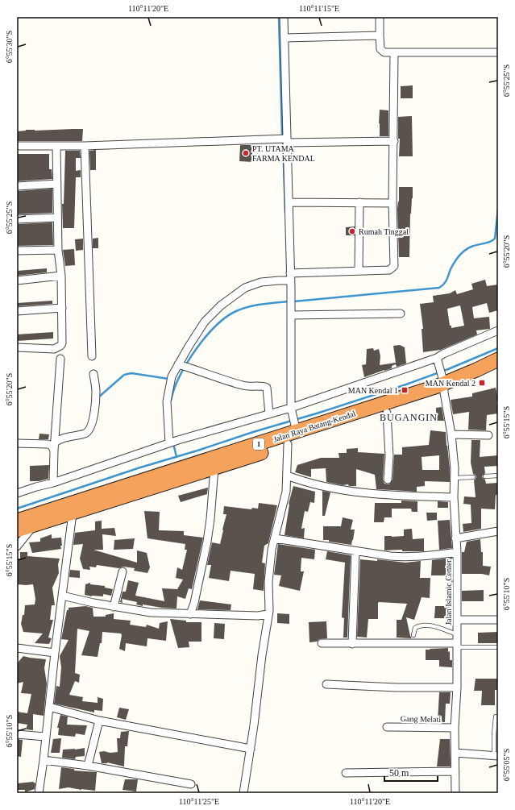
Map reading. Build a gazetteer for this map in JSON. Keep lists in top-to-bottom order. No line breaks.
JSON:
{"streets":{"highway":["Jalan Raya Batang-Kendal","1"],"street":["Jalan Islamic Center","Gang Melati"]},"crossings":[["Jalan Raya Batang-Kendal","Jalan Islamic Center"],["Jalan Islamic Center","Gang Melati"]],"districts":["BUGANGIN"],"places":{"other":["PT. UTAMA FARMA KENDAL","Rumah Tinggal"],"transit":["MAN Kendal 2","MAN Kendal 1"]},"scale_bar":"50 m","coordinates":["110°11'20\"E","110°11'15\"E","6°55'30\"S","6°55'25\"S","6°55'20\"S","6°55'15\"S","6°55'10\"S","6°55'05\"S","110°11'25\"E"]}
